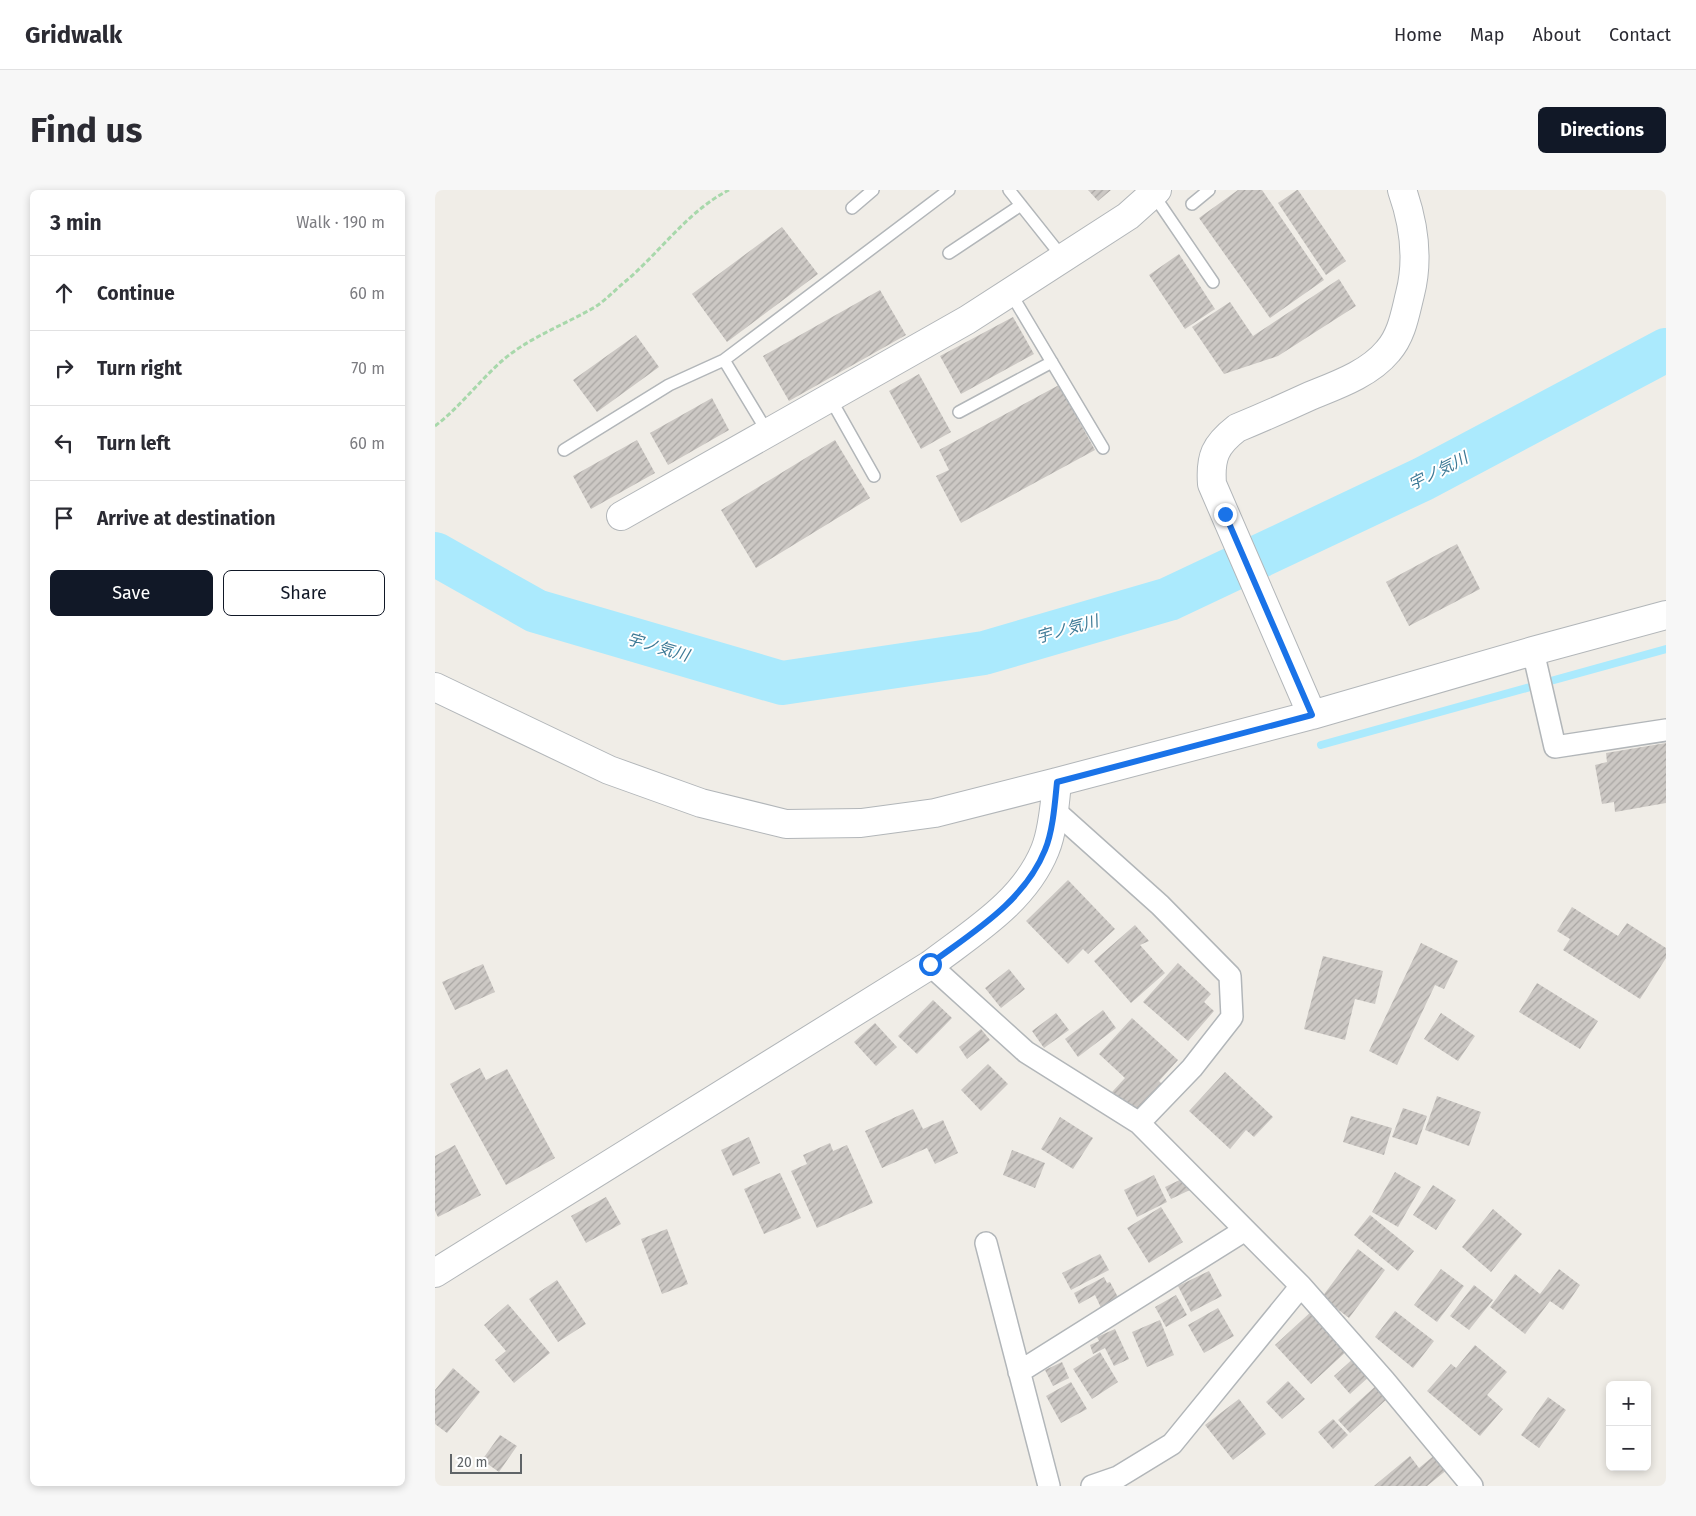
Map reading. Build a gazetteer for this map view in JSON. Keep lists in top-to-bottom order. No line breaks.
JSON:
{"water":["宇ノ気川"],"scale_bar":"20 m","page":{"header":"Gridwalk","nav":["Home","Map","About","Contact"],"buttons":["Directions",["Save","Share"]],"title":"Find us","heading":["3 min","Walk · 190 m"],"list":[["Continue","60 m"],["Turn right","70 m"],["Turn left","60 m"],"Arrive at destination"],"map_buttons":["+","−"],"scale":"20 m"}}
